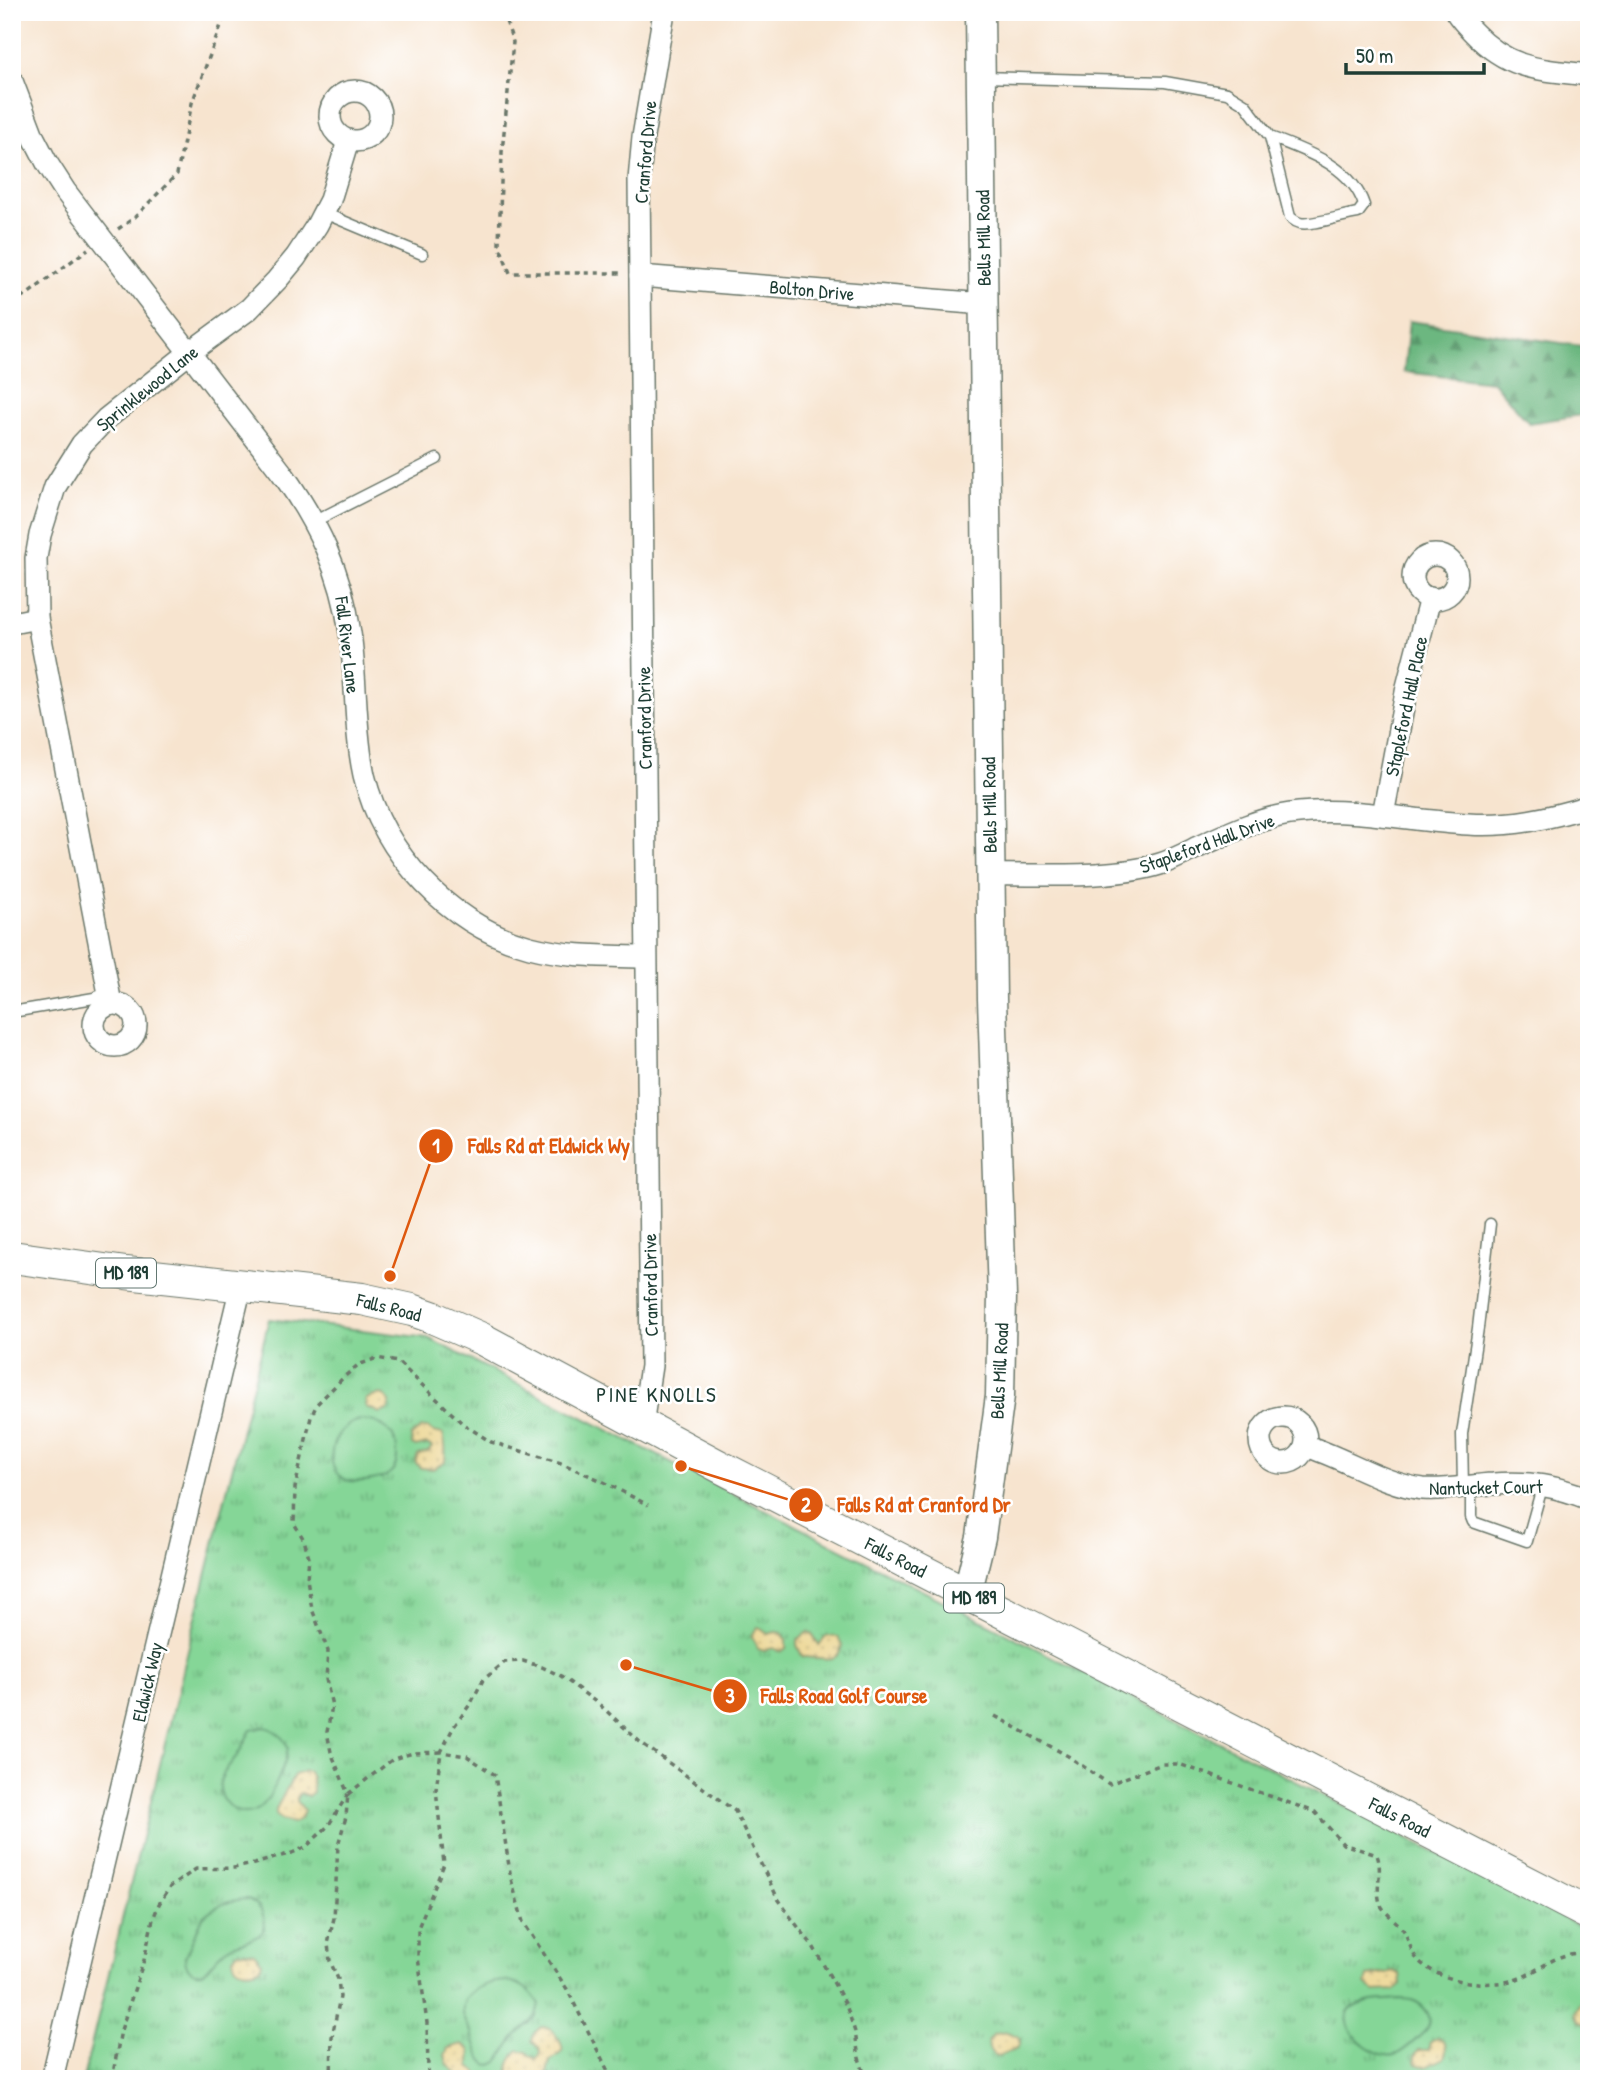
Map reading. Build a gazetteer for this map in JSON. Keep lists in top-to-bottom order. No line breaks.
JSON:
{"streets":{"main road":["MD 189","Falls Road"],"street":["Cranford Drive","Bells Mill Road","Bolton Drive","Sprinklewood Lane","Fall River Lane","Stapleford Hall Place","Stapleford Hall Drive","Nantucket Court","Eldwick Way"]},"crossings":[["Cranford Drive","Bolton Drive"],["Cranford Drive","Fall River Lane"],["Cranford Drive","Falls Road"],["Bells Mill Road","Bolton Drive"],["Bells Mill Road","Stapleford Hall Drive"],["Bells Mill Road","Falls Road"],["Sprinklewood Lane","Fall River Lane"],["Stapleford Hall Place","Stapleford Hall Drive"],["Falls Road","Eldwick Way"]],"districts":["PINE KNOLLS"],"places":["Falls Rd at Eldwick Wy","Falls Rd at Cranford Dr","Falls Road Golf Course"],"scale_bar":"50 m"}
